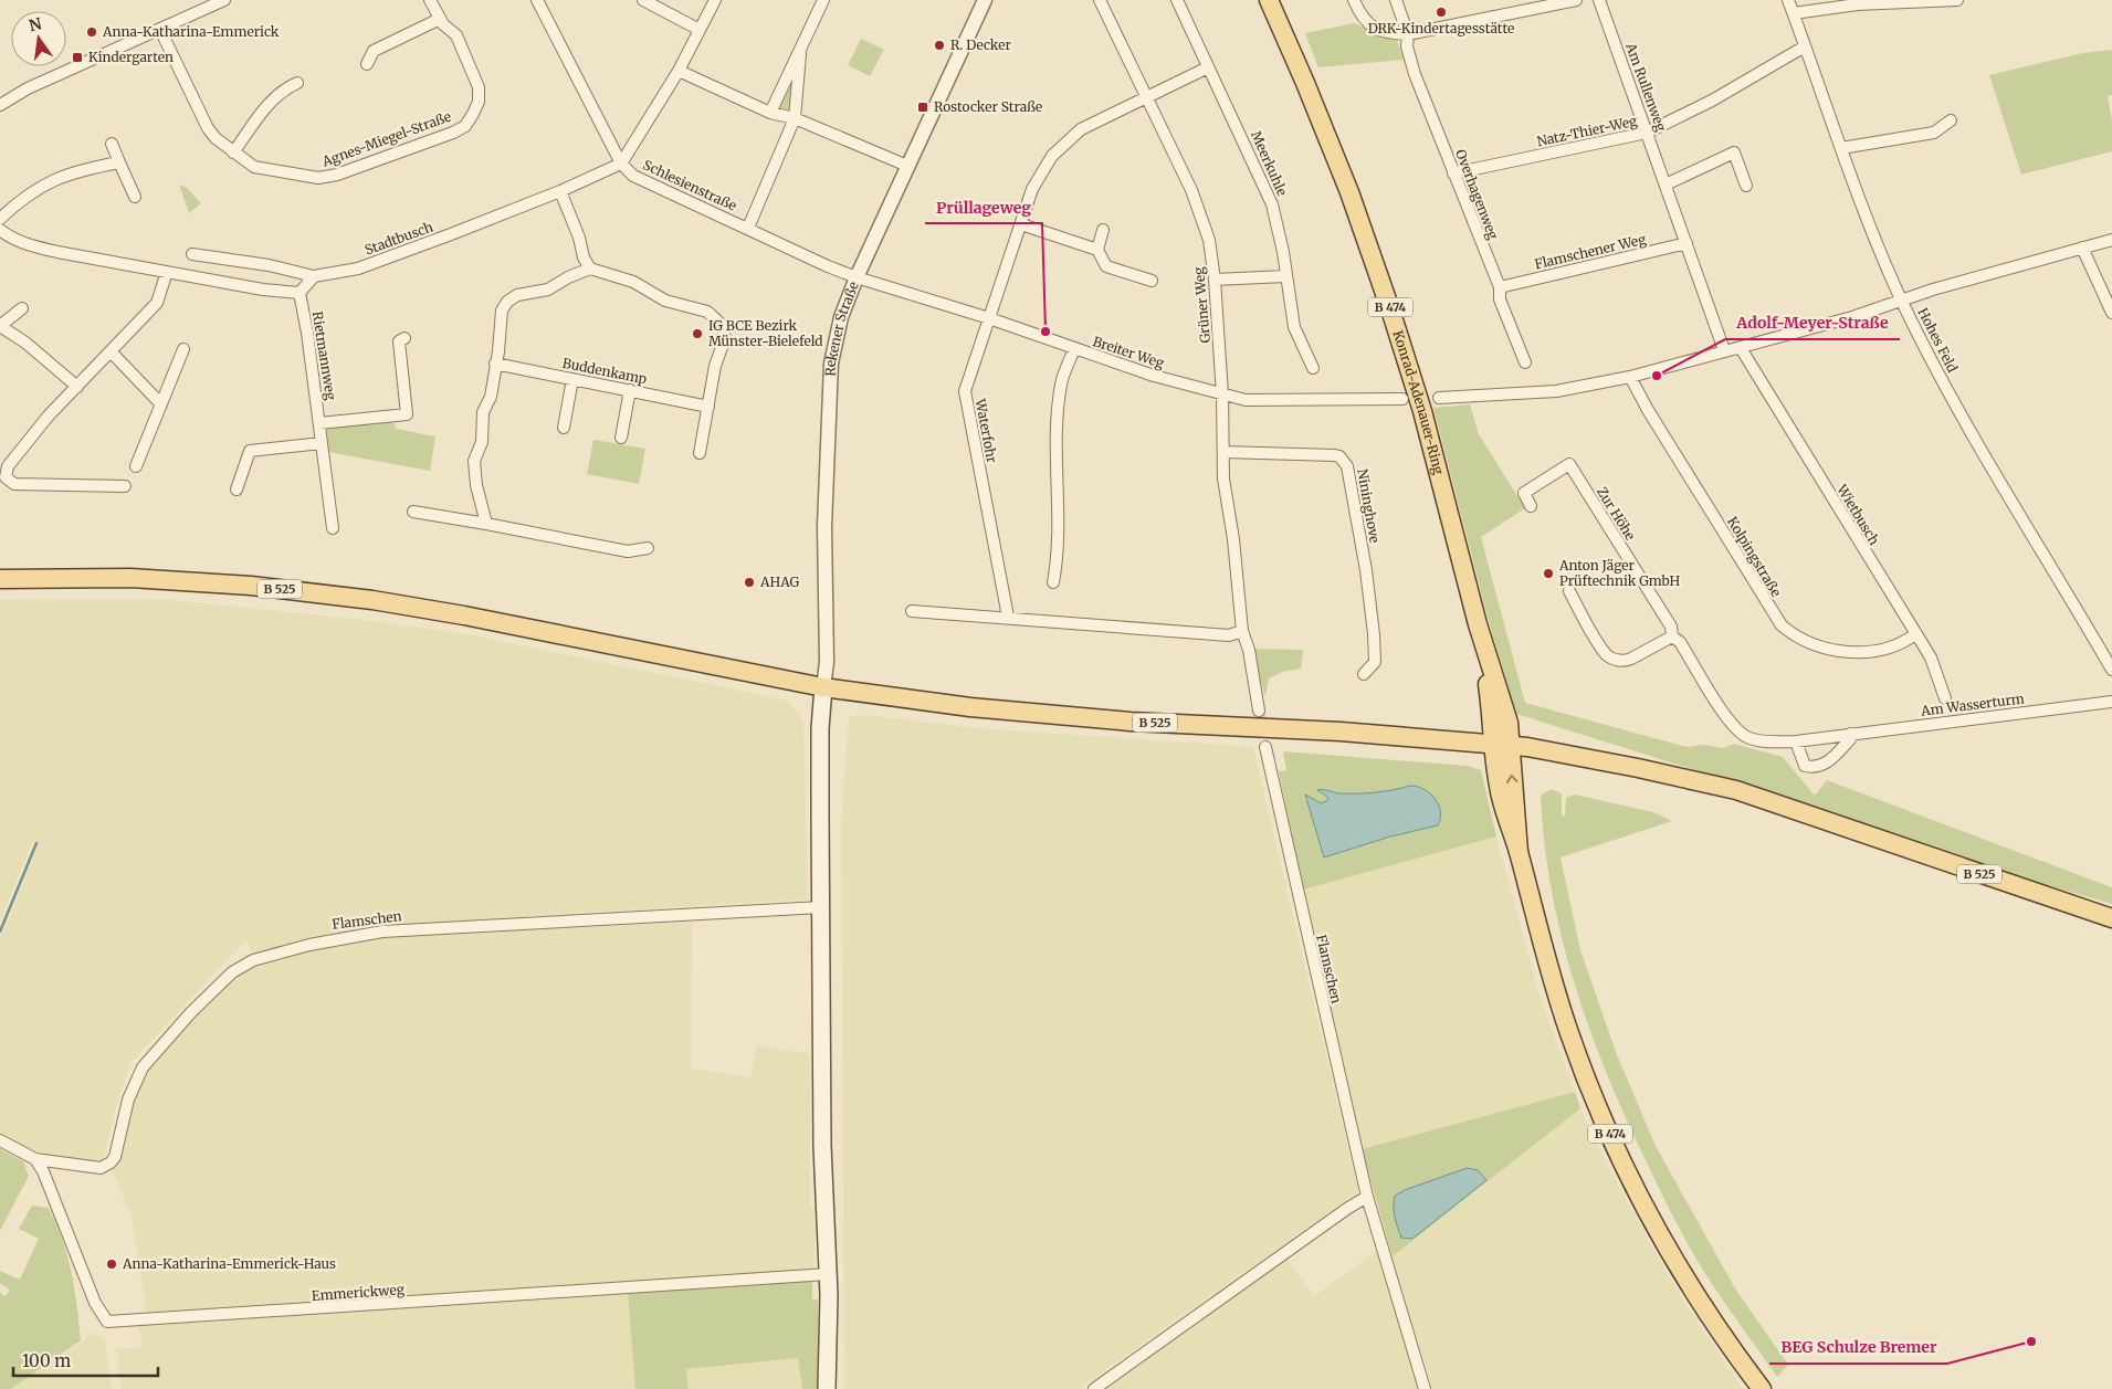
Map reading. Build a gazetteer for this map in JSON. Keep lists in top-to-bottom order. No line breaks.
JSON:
{"streets":{"main road":["B 474","Konrad-Adenauer-Ring","B 525"],"street":["Am Rullenweg","Natz-Thier-Weg","Agnes-Miegel-Straße","Meerkuhle","Schlesienstraße","Overhagenweg","Stadtbusch","Flamschener Weg","Grüner Weg","Rekener Straße","Hohes Feld","Breiter Weg","Rietmannweg","Buddenkamp","Waterfohr","Nininghove","Zur Höhe","Wietbusch","Kolpingstraße","Am Wasserturm","Flamschen","Emmerickweg"]},"crossings":[["Am Rullenweg","Natz-Thier-Weg"],["Am Rullenweg","Flamschener Weg"],["Natz-Thier-Weg","Overhagenweg"],["Natz-Thier-Weg","Hohes Feld"],["Schlesienstraße","Stadtbusch"],["Schlesienstraße","Rekener Straße"],["Schlesienstraße","Breiter Weg"],["Overhagenweg","Flamschener Weg"],["Grüner Weg","Breiter Weg"],["Grüner Weg","Waterfohr"],["Grüner Weg","Nininghove"],["B 474","Konrad-Adenauer-Ring"],["B 474","B 525"],["Rekener Straße","Breiter Weg"],["Rekener Straße","B 525"],["Breiter Weg","Waterfohr"],["Konrad-Adenauer-Ring","B 525"],["Zur Höhe","Am Wasserturm"],["Wietbusch","Kolpingstraße"],["Flamschen","Emmerickweg"]],"places":{"other":["DRK-Kindertagesstätte","Anna-Katharina-Emmerick","R. Decker","Prüllageweg","IG BCE Bezirk Münster-Bielefeld","Adolf-Meyer-Straße","Anton Jäger Prüftechnik GmbH","AHAG","Anna-Katharina-Emmerick-Haus","BEG Schulze Bremer"],"transit":["Kindergarten","Rostocker Straße"]},"scale_bar":"100 m","north":"top"}
